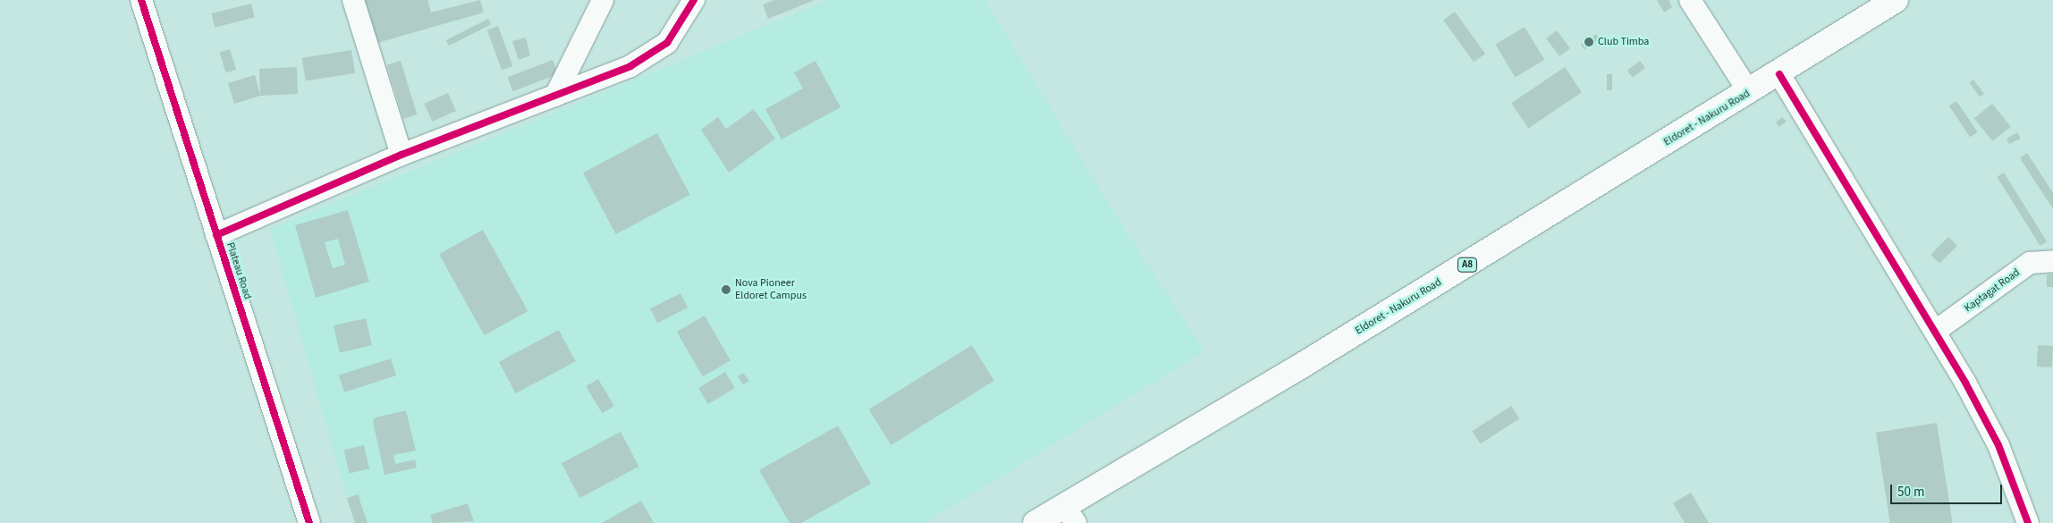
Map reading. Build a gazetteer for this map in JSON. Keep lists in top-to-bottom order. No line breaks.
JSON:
{"streets":{"highway":["Eldoret - Nakuru Road","A8"],"street":["Plateau Road","Kaptagat Road"]},"places":["Club Timba","Nova Pioneer Eldoret Campus"],"scale_bar":"50 m"}
